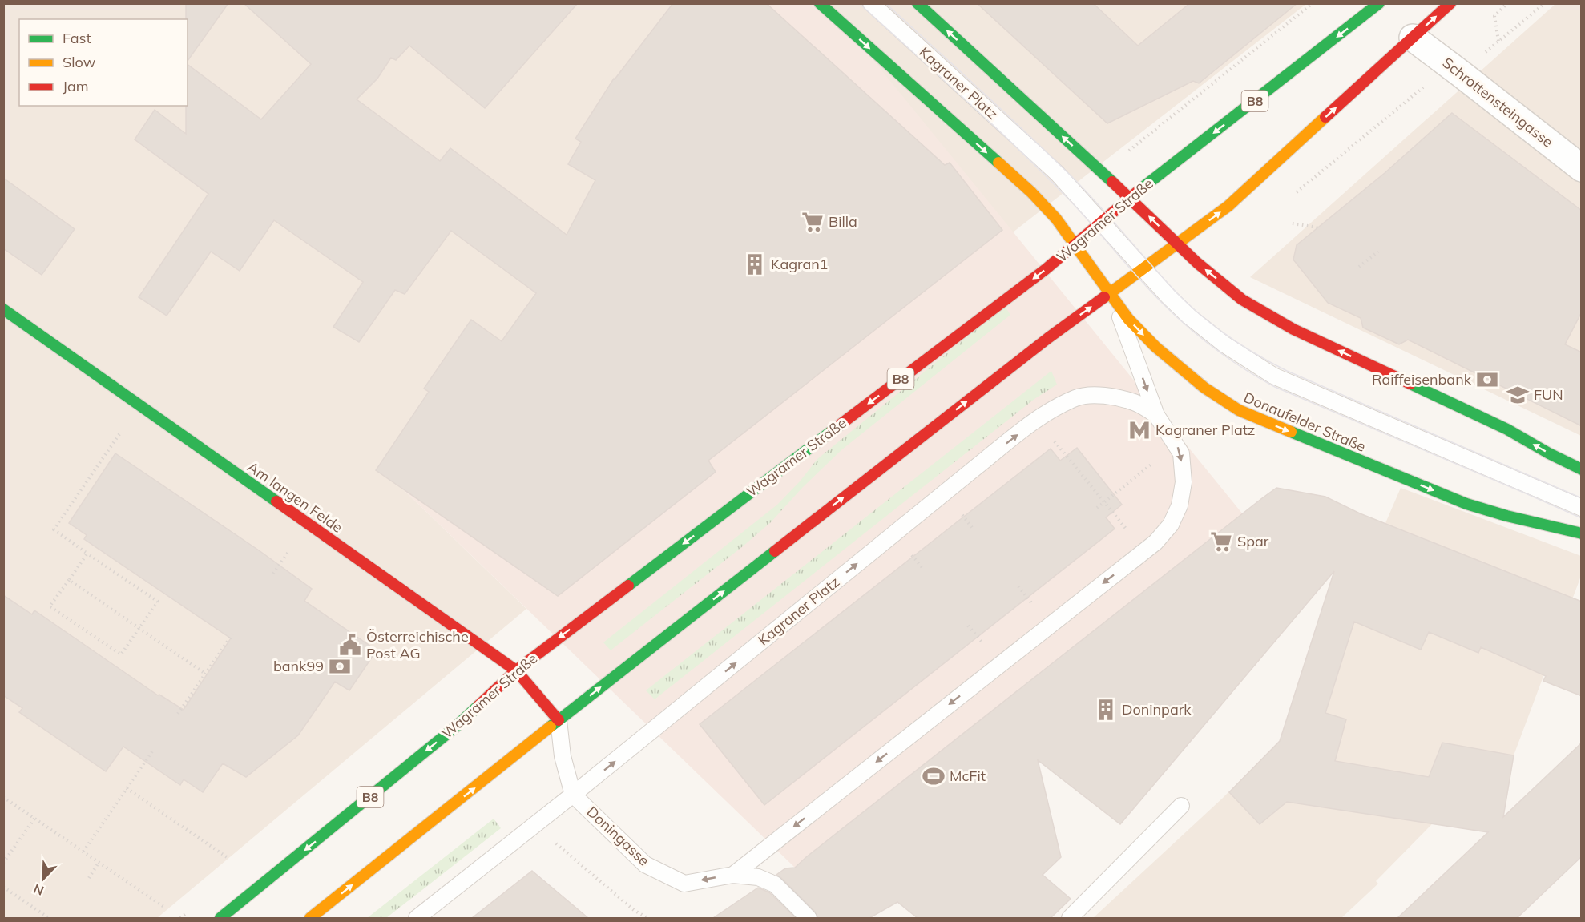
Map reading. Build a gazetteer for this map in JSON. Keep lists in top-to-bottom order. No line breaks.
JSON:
{"streets":{"main road":["B8","Wagramer Straße","Donaufelder Straße","Am langen Felde"],"street":["Schrottensteingasse"],"lane":["Kagraner Platz","Doningasse"]},"crossings":[["Kagraner Platz","Wagramer Straße"],["Kagraner Platz","Donaufelder Straße"],["Kagraner Platz","Doningasse"],["Wagramer Straße","Donaufelder Straße"],["Wagramer Straße","Am langen Felde"],["Am langen Felde","Doningasse"]],"one_way":["Doningasse"],"places":{"supermarket":["Billa","Spar"],"building":["Kagran1","Doninpark"],"bank":["Raiffeisenbank","bank99"],"school or university":["FUN"],"metro station":["Kagraner Platz"],"public building":["Österreichische Post AG"],"sports":["McFit"]},"legend":["Fast","Slow","Jam"],"north":"bottom left"}
